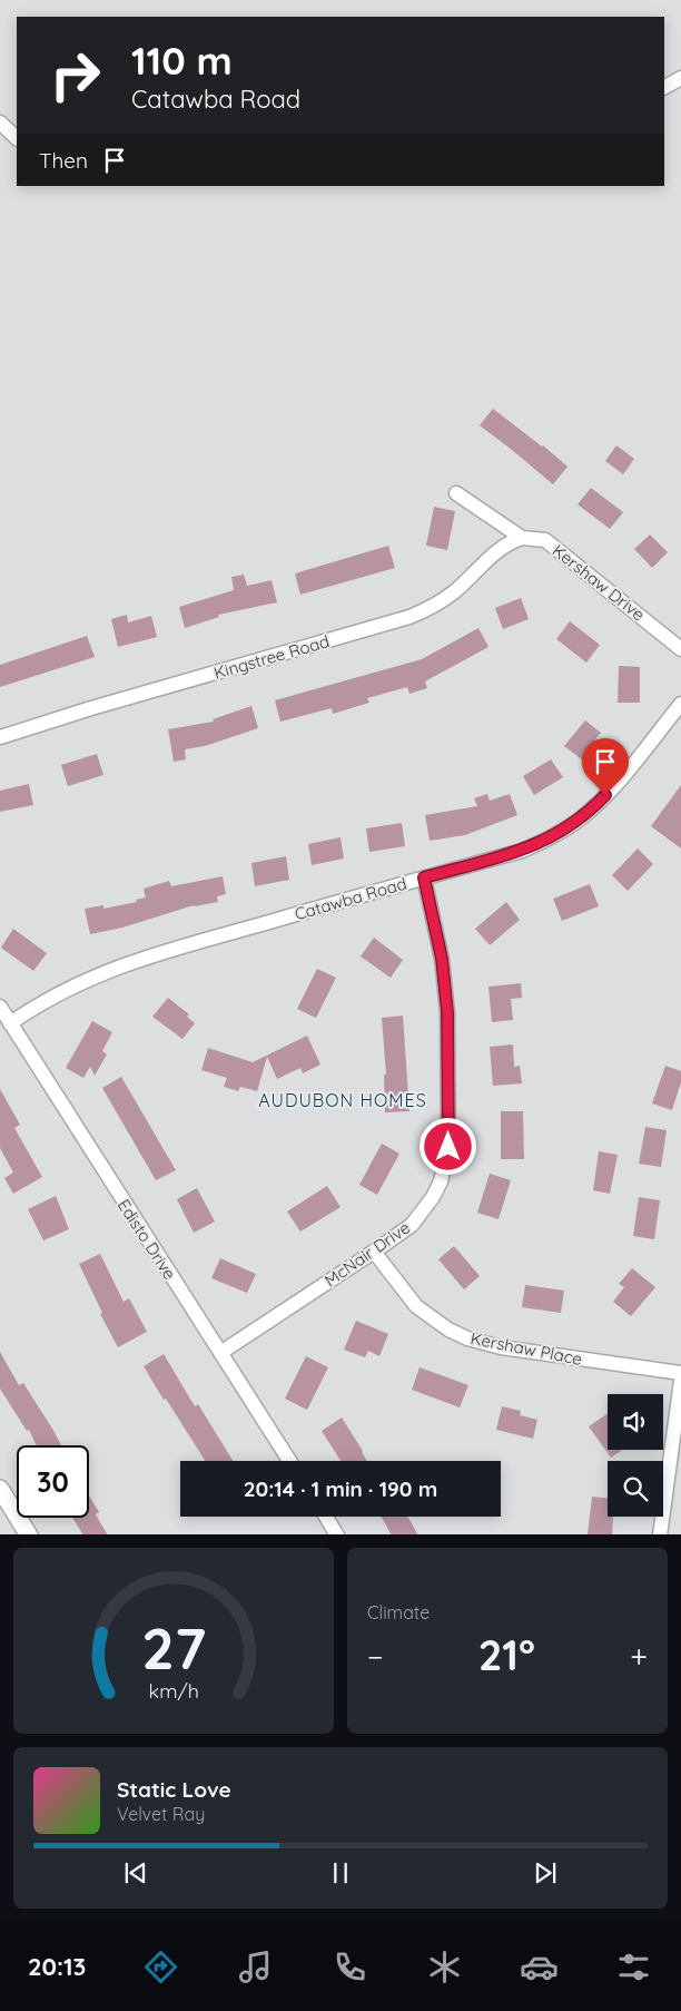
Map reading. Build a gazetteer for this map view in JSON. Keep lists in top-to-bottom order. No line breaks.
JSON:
{"streets":{"street":["Kershaw Drive","Kingstree Road","Catawba Road","Edisto Drive","McNair Drive","Kershaw Place"]},"crossings":[["Kershaw Drive","Kingstree Road"],["Catawba Road","Edisto Drive"],["Catawba Road","McNair Drive"],["Edisto Drive","McNair Drive"],["McNair Drive","Kershaw Place"]],"districts":["AUDUBON HOMES"],"page":{"turn":["110 m","Catawba Road"],"then":"Then","limit":"30","trip":"20:14 · 1 min · 190 m","tile":"Climate","heat":["−","21°","+"],"song":["Static Love","Velvet Ray"],"tabs":"20:13","gauge":["27","km/h"]}}
